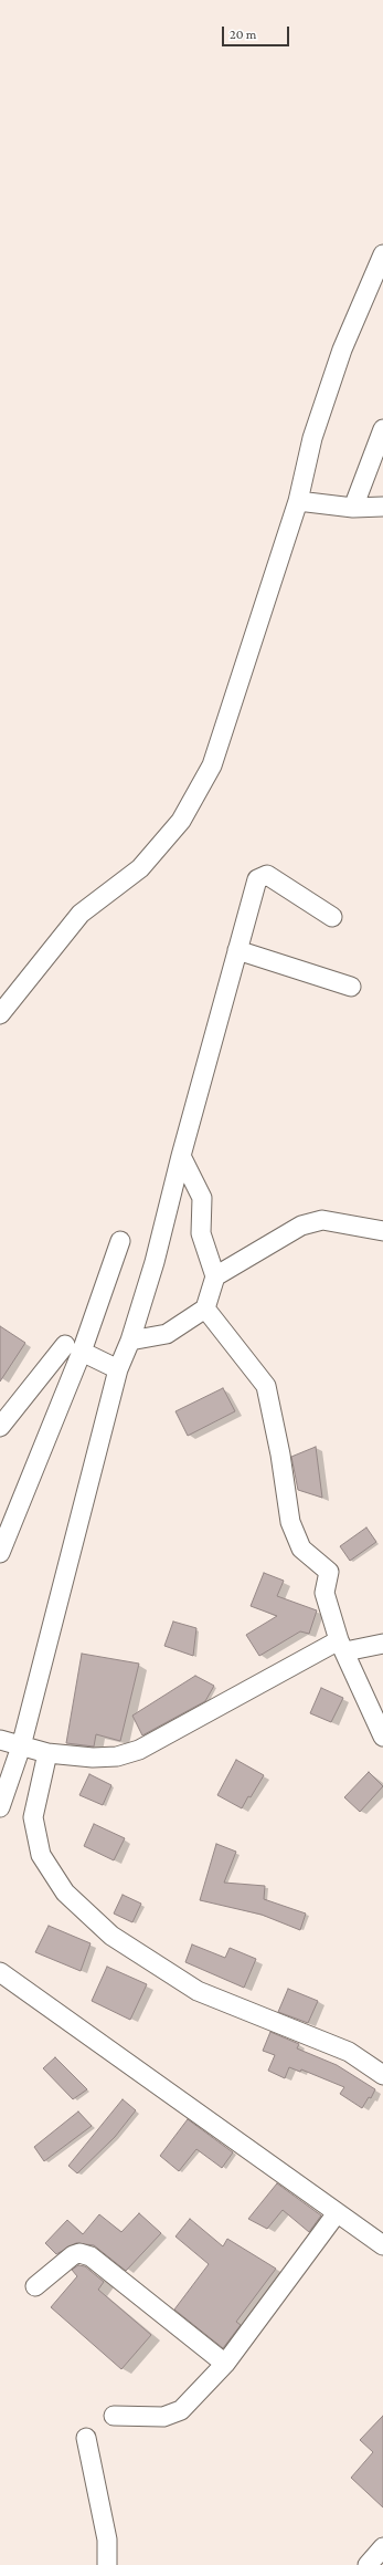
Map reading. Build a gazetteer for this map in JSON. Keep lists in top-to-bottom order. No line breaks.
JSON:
{"scale_bar":"20 m"}
